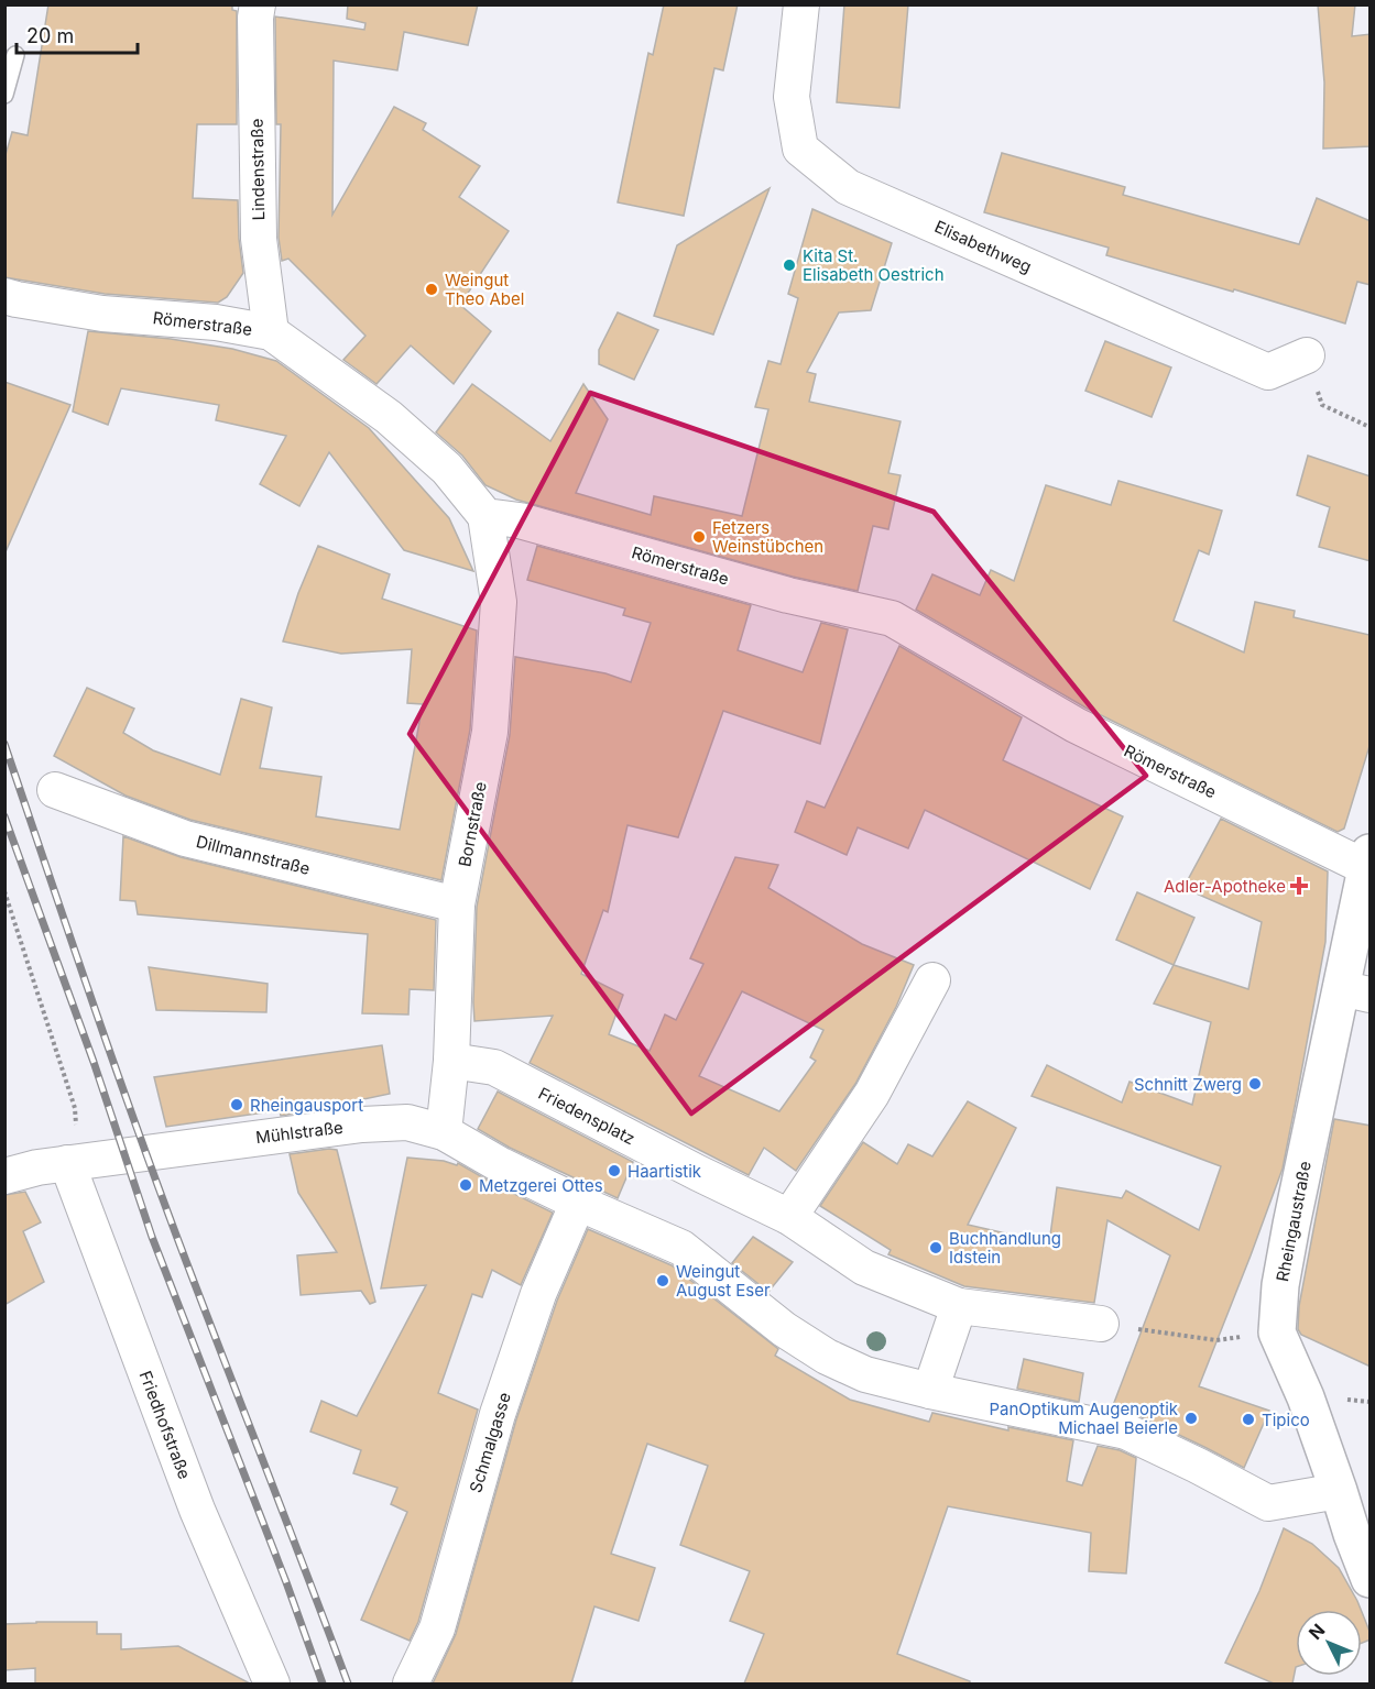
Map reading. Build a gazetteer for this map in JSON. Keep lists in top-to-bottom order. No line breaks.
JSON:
{"streets":{"main road":["Rheingaustraße"],"street":["Lindenstraße","Elisabethweg","Römerstraße","Bornstraße","Dillmannstraße","Friedensplatz","Mühlstraße","Friedhofstraße","Schmalgasse"]},"crossings":[["Lindenstraße","Römerstraße"],["Römerstraße","Bornstraße"],["Römerstraße","Rheingaustraße"],["Bornstraße","Dillmannstraße"],["Bornstraße","Friedensplatz"],["Bornstraße","Mühlstraße"],["Mühlstraße","Friedhofstraße"],["Mühlstraße","Schmalgasse"]],"places":{"other":["Kita St. Elisabeth Oestrich","Weingut Theo Abel","Fetzers Weinstübchen","Schnitt Zwerg","Rheingausport","Haartistik","Metzgerei Ottes","Buchhandlung Idstein","Weingut August Eser","PanOptikum Augenoptik Michael Beierle","Tipico"],"health":["Adler-Apotheke"]},"scale_bar":"20 m","north":"top left"}
